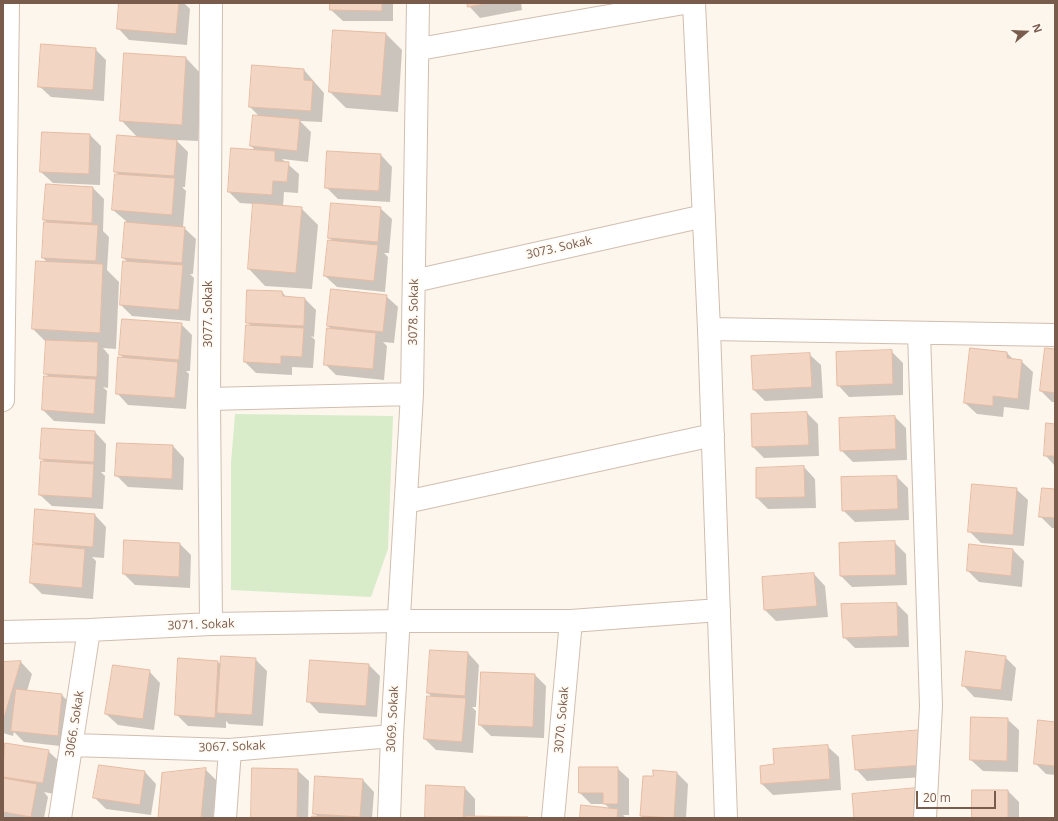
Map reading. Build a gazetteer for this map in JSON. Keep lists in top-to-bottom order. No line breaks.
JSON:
{"streets":{"street":["3073. Sokak","3078. Sokak","3077. Sokak","3071. Sokak","3069. Sokak","3070. Sokak","3066. Sokak","3067. Sokak"]},"crossings":[["3073. Sokak","3078. Sokak"],["3078. Sokak","3071. Sokak"],["3078. Sokak","3069. Sokak"],["3077. Sokak","3071. Sokak"],["3071. Sokak","3069. Sokak"],["3071. Sokak","3070. Sokak"],["3071. Sokak","3066. Sokak"],["3069. Sokak","3067. Sokak"],["3066. Sokak","3067. Sokak"]],"scale_bar":"20 m","north":"right"}
